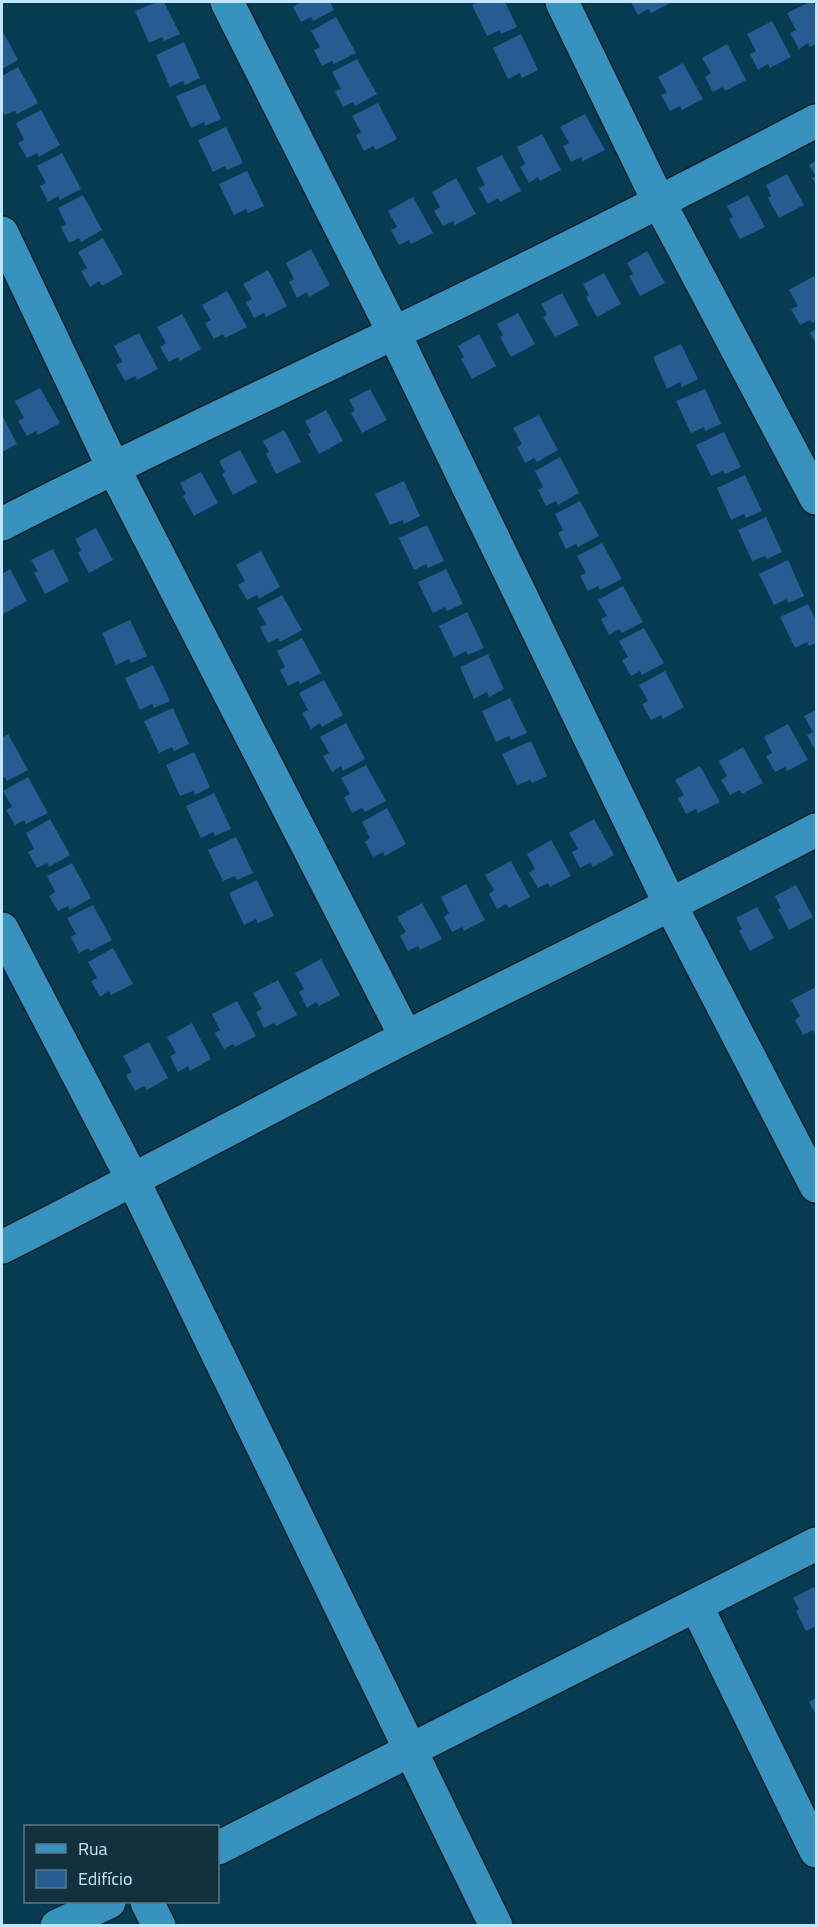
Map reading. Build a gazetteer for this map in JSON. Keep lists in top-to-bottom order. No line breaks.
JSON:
{"legend":["Rua","Edifício"]}
